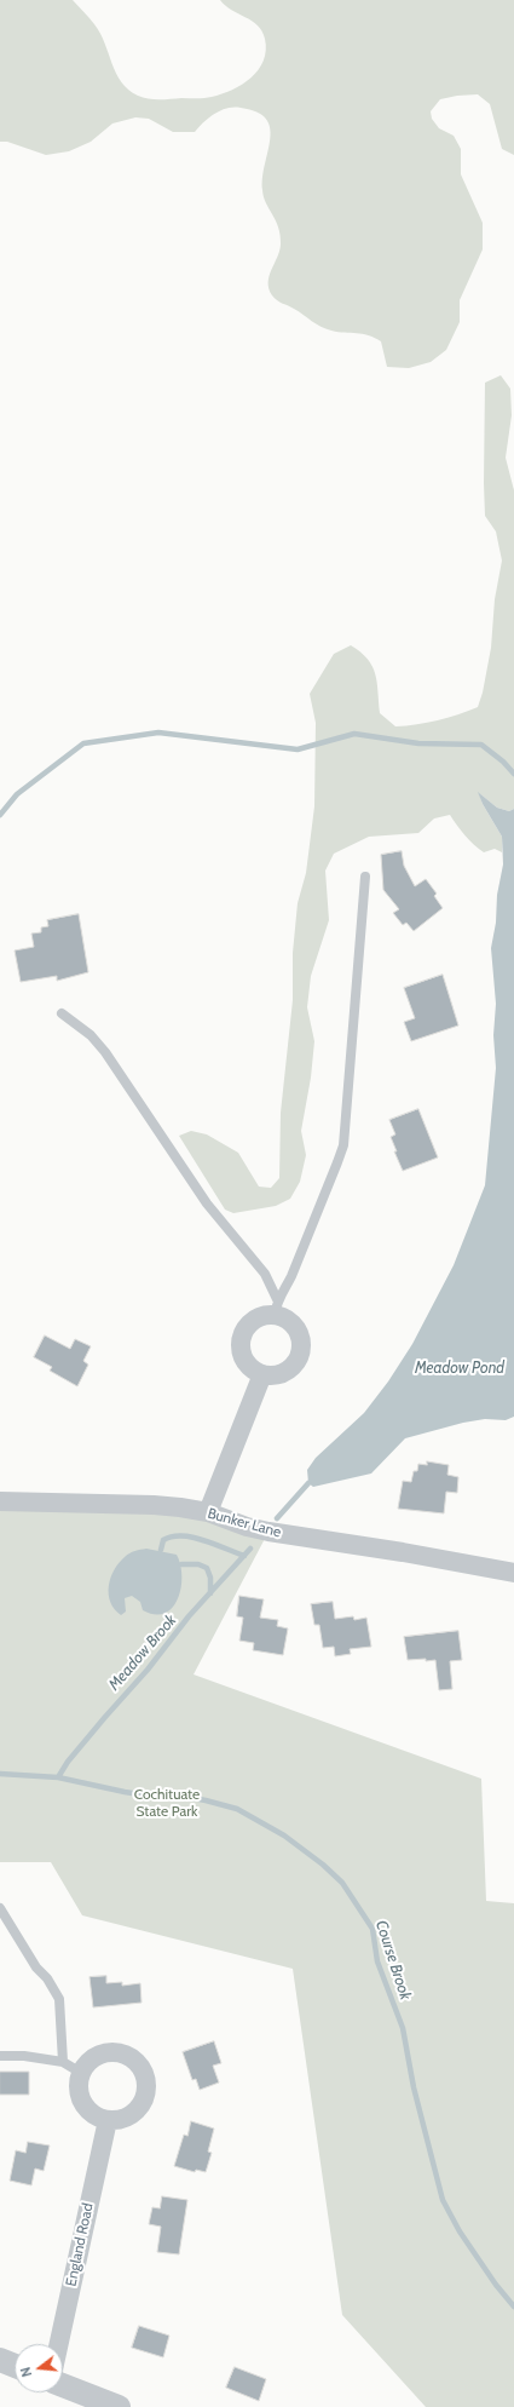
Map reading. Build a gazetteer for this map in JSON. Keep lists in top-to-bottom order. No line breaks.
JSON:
{"streets":{"street":["Bunker Lane","England Road"]},"water":["Meadow Pond","Meadow Brook","Course Brook"],"parks":["Cochituate State Park"],"north":"left"}
